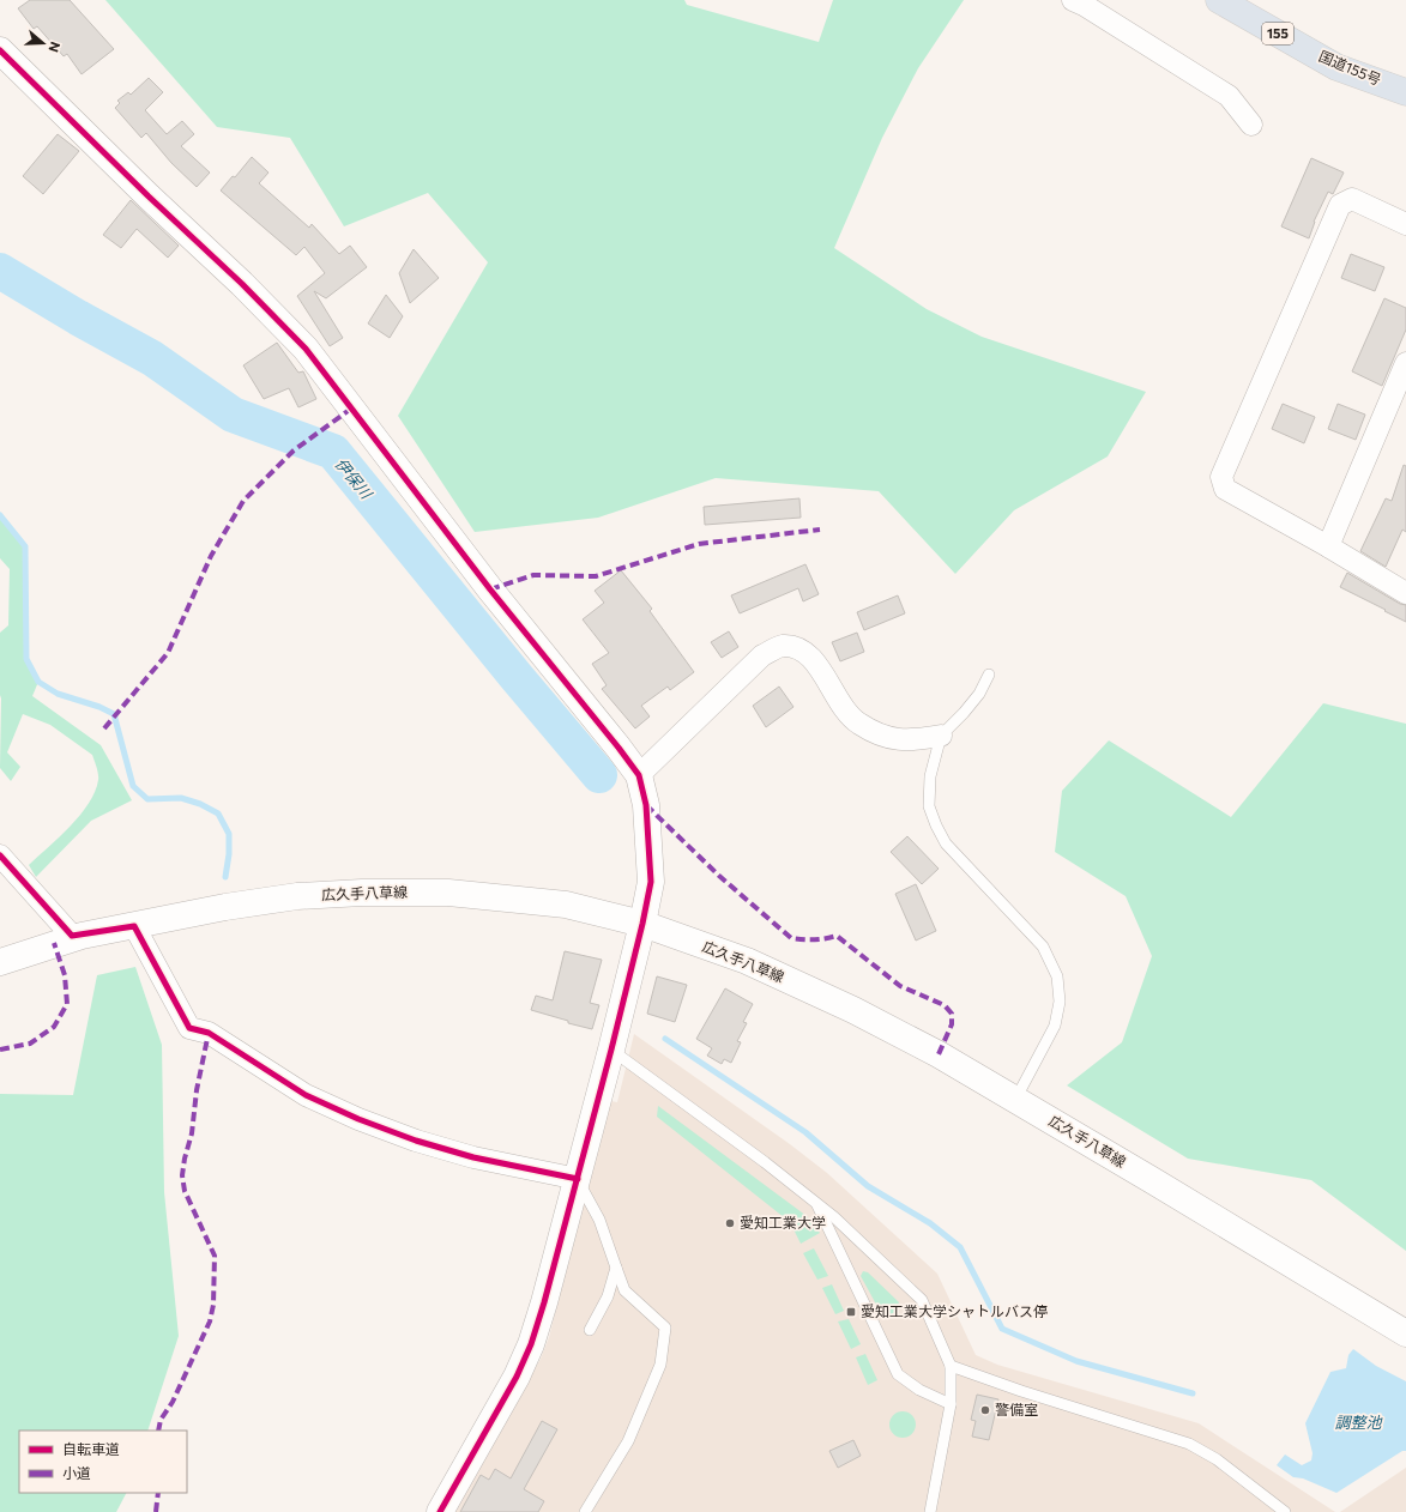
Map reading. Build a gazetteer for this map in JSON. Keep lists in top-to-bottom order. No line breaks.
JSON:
{"streets":{"highway":["155","国道155号"],"street":["広久手八草線"]},"water":["伊保川","調整池"],"places":{"other":["愛知工業大学","警備室"],"transit":["愛知工業大学シャトルバス停"]},"legend":["自転車道","小道"],"north":"right"}
